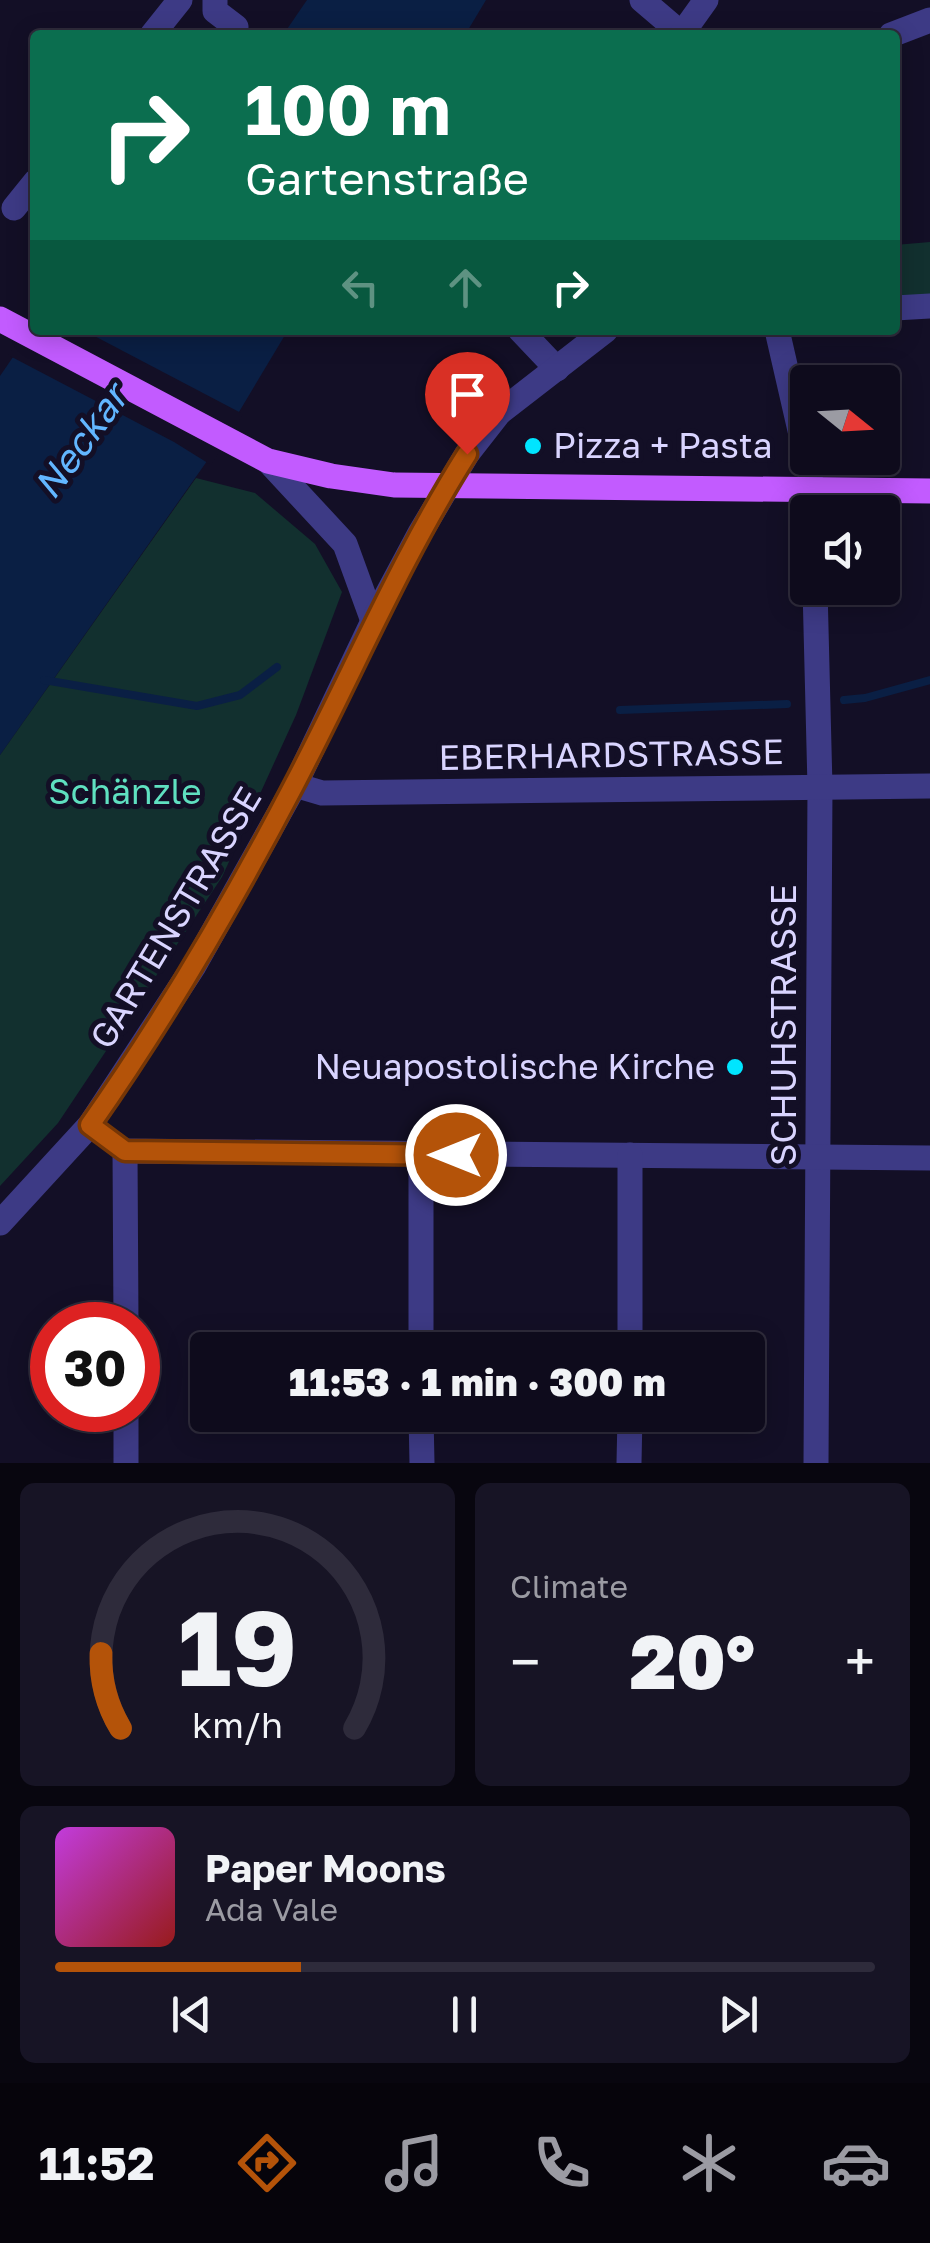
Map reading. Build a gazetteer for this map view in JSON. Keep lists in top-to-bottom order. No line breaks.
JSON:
{"streets":{"street":["EBERHARDSTRASSE","GARTENSTRASSE","SCHUHSTRASSE"]},"crossings":[["EBERHARDSTRASSE","GARTENSTRASSE"],["EBERHARDSTRASSE","SCHUHSTRASSE"]],"water":["Neckar"],"parks":["Schänzle"],"places":["Pizza + Pasta","Neuapostolische Kirche"],"north":"right","page":{"turn":["100 m","Gartenstraße"],"limit":"30","trip":"11:53 · 1 min · 300 m","tile":"Climate","heat":["−","20°","+"],"song":["Paper Moons","Ada Vale"],"tabs":"11:52","gauge":["19","km/h"]}}
